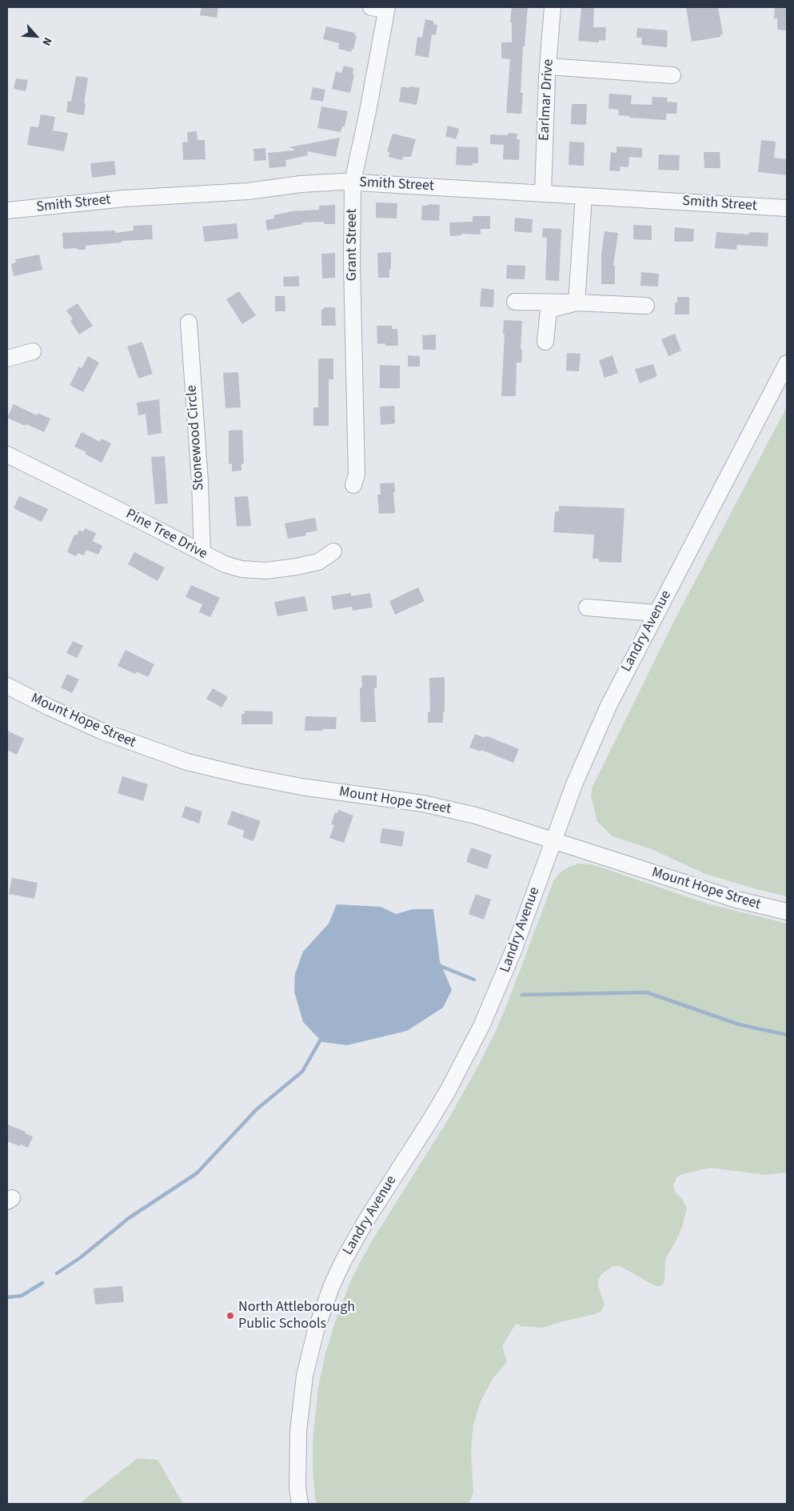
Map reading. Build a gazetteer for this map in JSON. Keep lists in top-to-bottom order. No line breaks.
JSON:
{"streets":{"street":["Earlmar Drive","Smith Street","Grant Street","Stonewood Circle","Pine Tree Drive","Landry Avenue","Mount Hope Street"]},"crossings":[["Earlmar Drive","Smith Street"],["Smith Street","Grant Street"],["Stonewood Circle","Pine Tree Drive"],["Landry Avenue","Mount Hope Street"]],"places":["North Attleborough Public Schools"],"north":"bottom right"}
